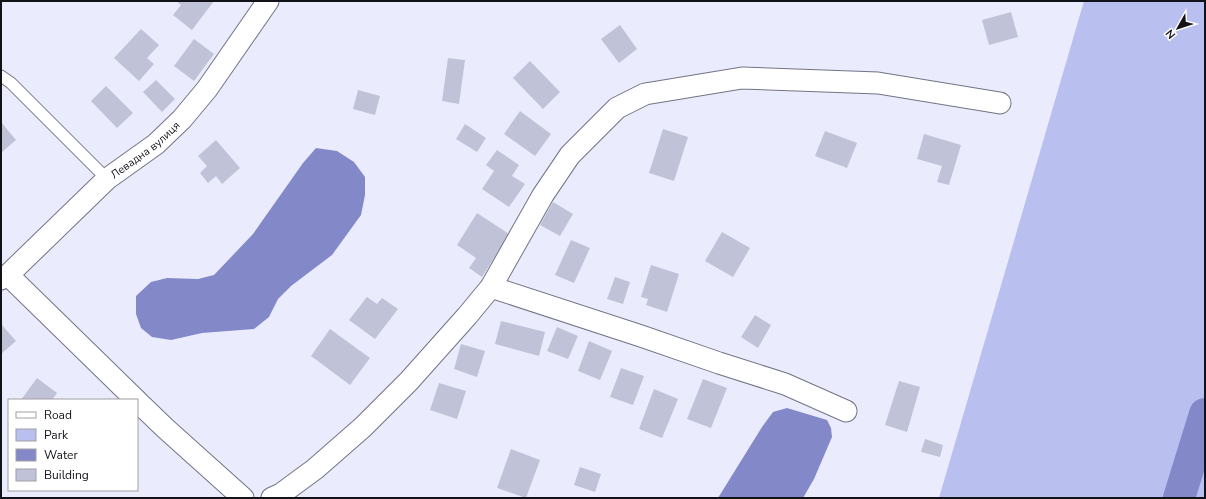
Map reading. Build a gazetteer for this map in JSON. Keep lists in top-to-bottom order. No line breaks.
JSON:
{"streets":{"street":["Левадна вулиця"]},"legend":["Road","Park","Water","Building"],"north":"bottom left"}
